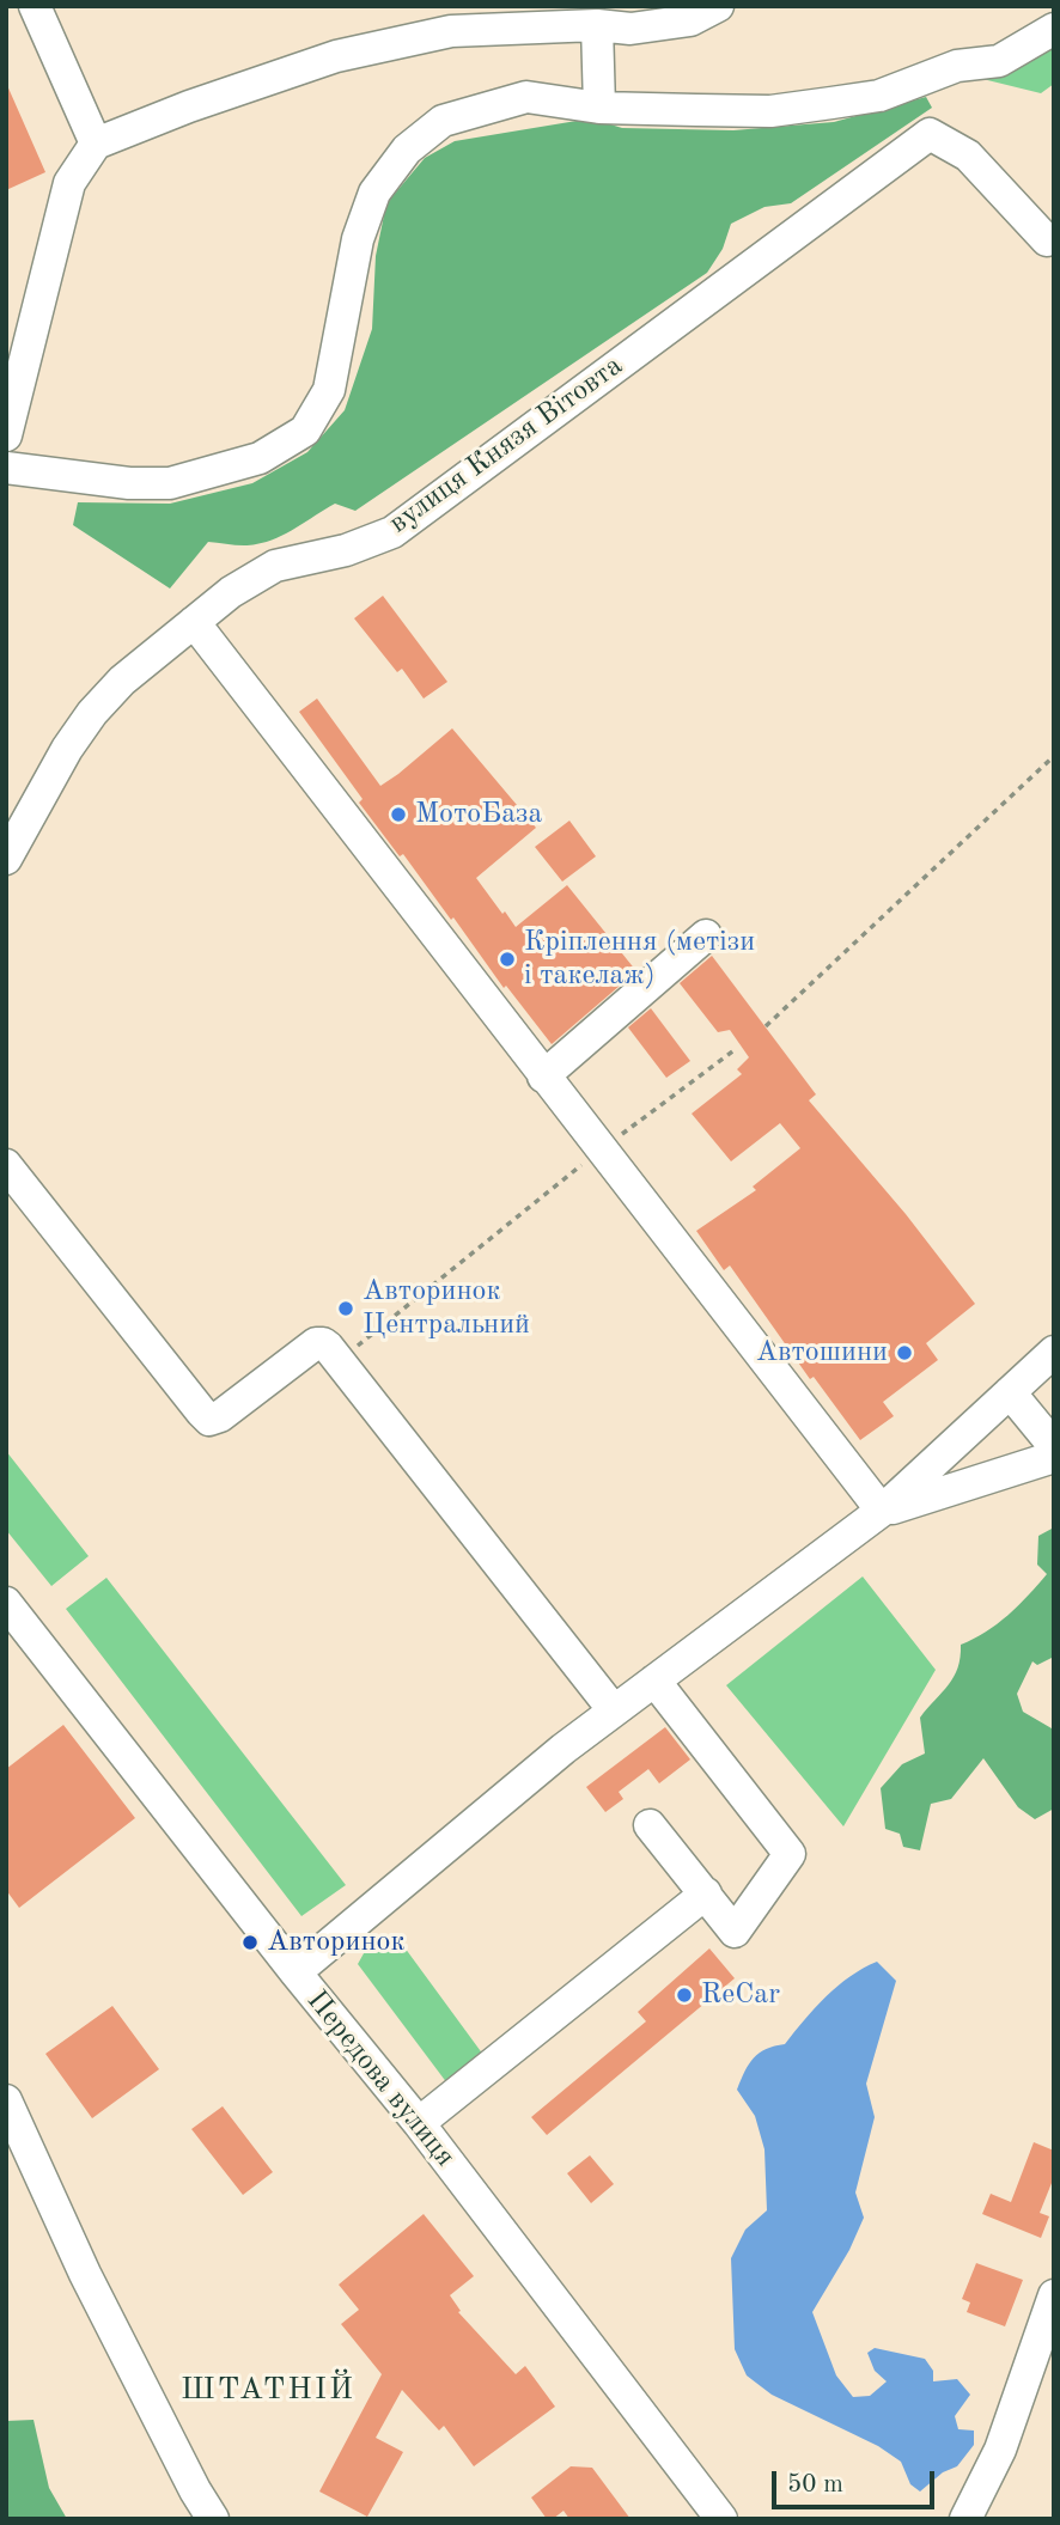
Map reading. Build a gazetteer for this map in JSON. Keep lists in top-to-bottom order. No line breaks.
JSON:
{"streets":{"street":["вулиця Князя Вітовта","Передова вулиця"]},"districts":["ШТАТНІЙ"],"places":["МотоБаза","Кріплення (метізи і такелаж)","Авторинок Центральний","Автошини","Авторинок","ReCar"],"scale_bar":"50 m"}
